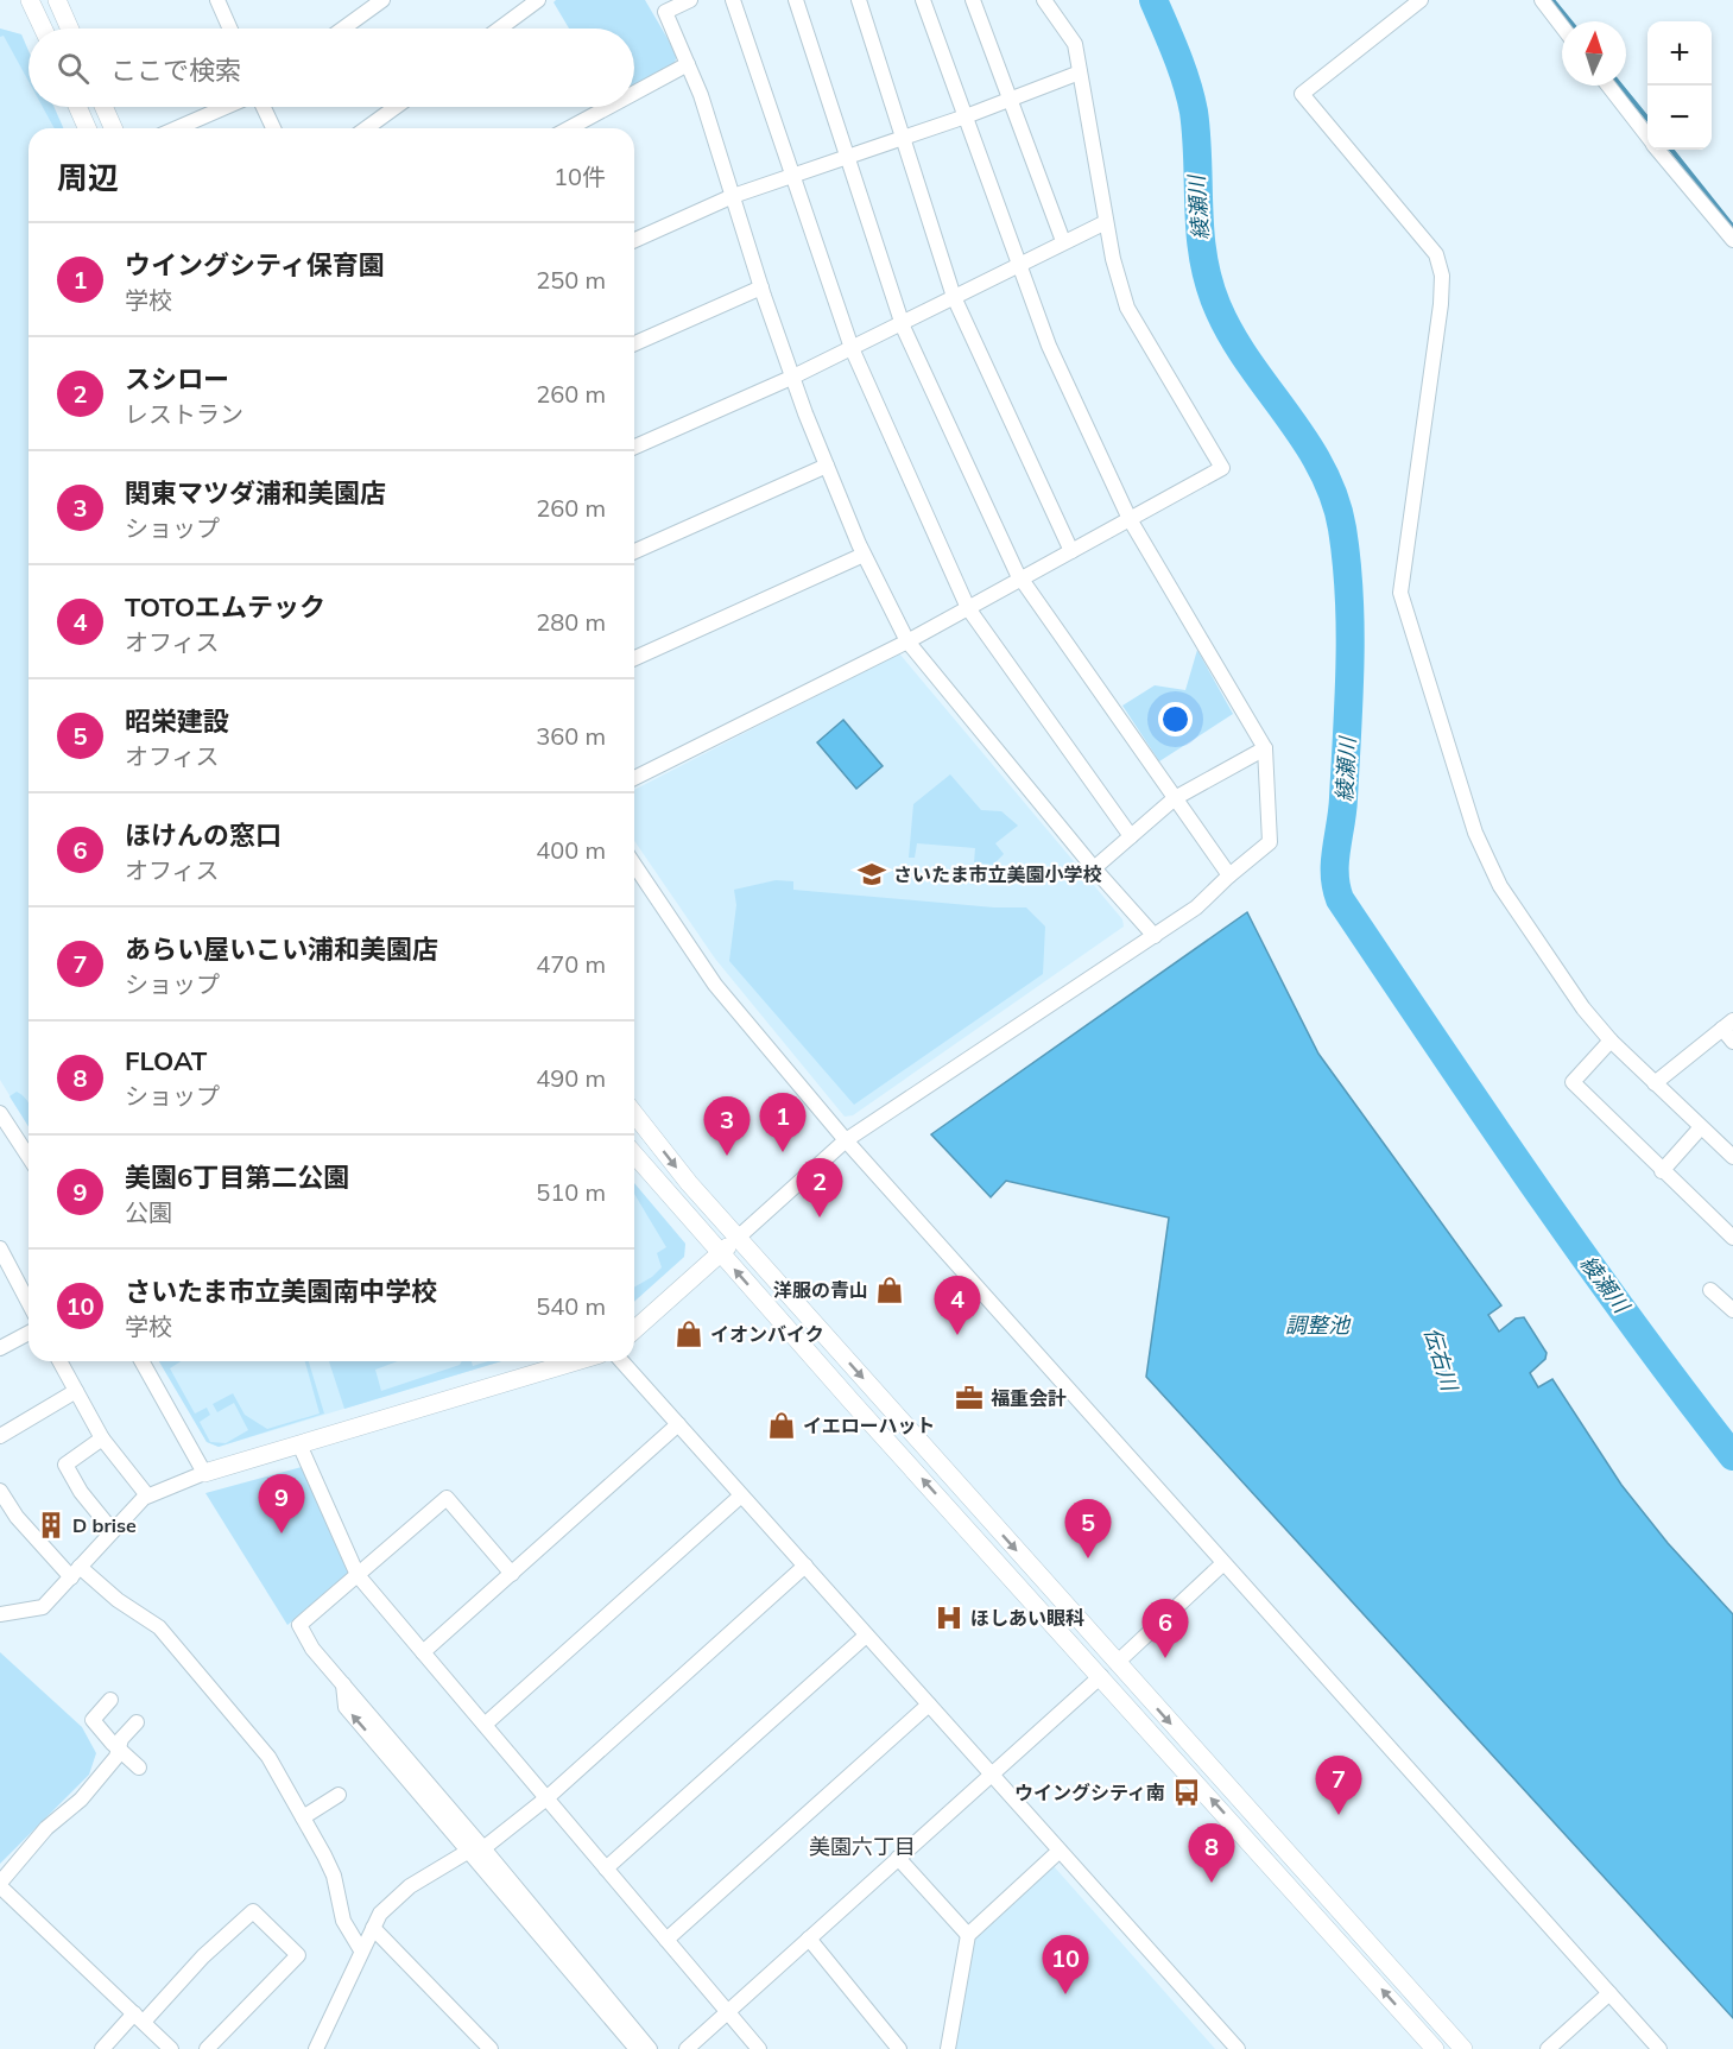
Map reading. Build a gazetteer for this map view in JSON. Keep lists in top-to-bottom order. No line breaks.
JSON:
{"districts":["美園六丁目"],"water":["綾瀬川","調整池","伝右川"],"places":{"school or university":["さいたま市立美園小学校"],"shop":["洋服の青山","イオンバイク","イエローハット"],"office":["福重会計"],"building":["D brise"],"hospital":["ほしあい眼科"],"bus stop":["ウイングシティ南"]},"north":"top","page":{"map_buttons":["+","−"],"search":"ここで検索","heading":["周辺","10件"],"list":[{"mark":"1","name":"ウイングシティ保育園","note":"学校","value":"250 m"},{"mark":"2","name":"スシロー","note":"レストラン","value":"260 m"},{"mark":"3","name":"関東マツダ浦和美園店","note":"ショップ","value":"260 m"},{"mark":"4","name":"TOTOエムテック","note":"オフィス","value":"280 m"},{"mark":"5","name":"昭栄建設","note":"オフィス","value":"360 m"},{"mark":"6","name":"ほけんの窓口","note":"オフィス","value":"400 m"},{"mark":"7","name":"あらい屋いこい浦和美園店","note":"ショップ","value":"470 m"},{"mark":"8","name":"FLOAT","note":"ショップ","value":"490 m"},{"mark":"9","name":"美園6丁目第二公園","note":"公園","value":"510 m"},{"mark":"10","name":"さいたま市立美園南中学校","note":"学校","value":"540 m"}],"pins":["1","3","2","4","9","5","6","7","8","10"]}}
